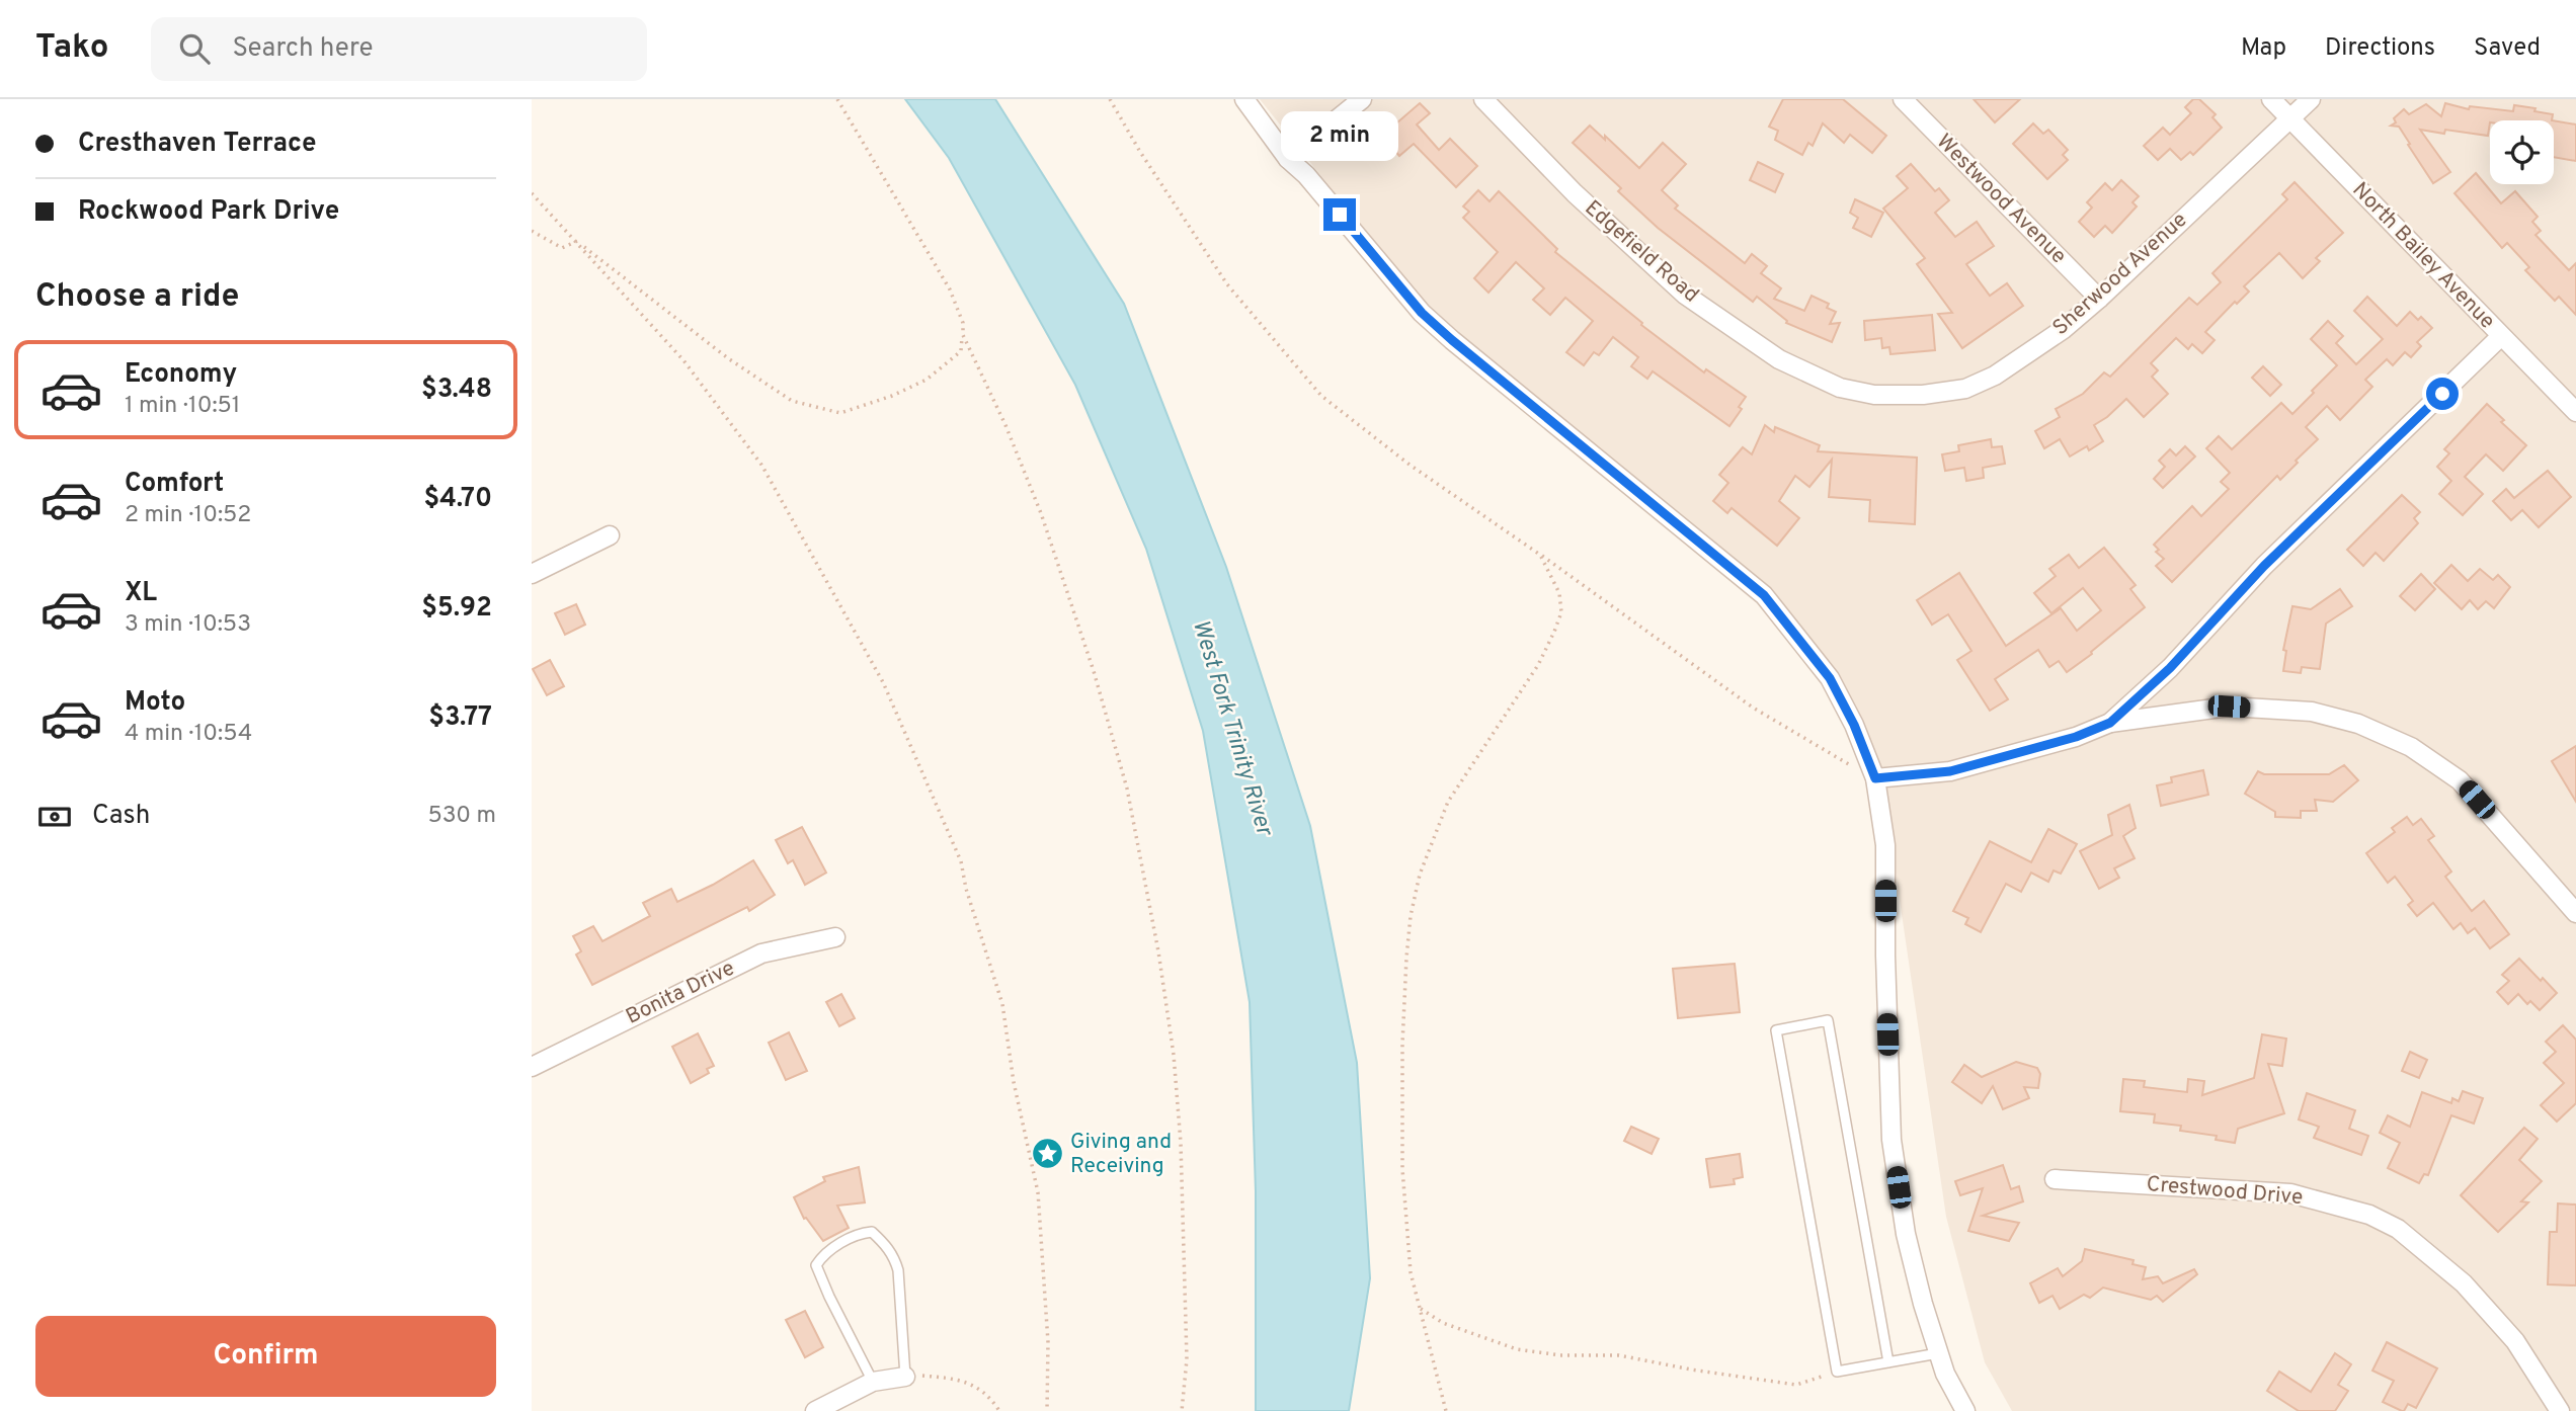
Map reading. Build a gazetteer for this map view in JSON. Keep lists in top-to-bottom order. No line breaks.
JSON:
{"streets":{"street":["Westwood Avenue","Edgefield Road","North Bailey Avenue","Sherwood Avenue","Bonita Drive","Crestwood Drive"]},"crossings":[["Westwood Avenue","Sherwood Avenue"],["Edgefield Road","Sherwood Avenue"],["North Bailey Avenue","Sherwood Avenue"]],"water":["West Fork Trinity River"],"places":{"place":["Giving and Receiving"]},"page":{"header":"Tako","search":"Search here","nav":["Map","Directions","Saved"],"banner":["Cresthaven Terrace","Rockwood Park Drive"],"bubble":"2 min","heading":"Choose a ride","list":[{"name":"Economy","note":"1 min · 10:51","value":"$3.48"},{"name":"Comfort","note":"2 min · 10:52","value":"$4.70"},{"name":"XL","note":"3 min · 10:53","value":"$5.92"},{"name":"Moto","note":"4 min · 10:54","value":"$3.77"}],"pay":["Cash","530 m"],"buttons":"Confirm"}}
